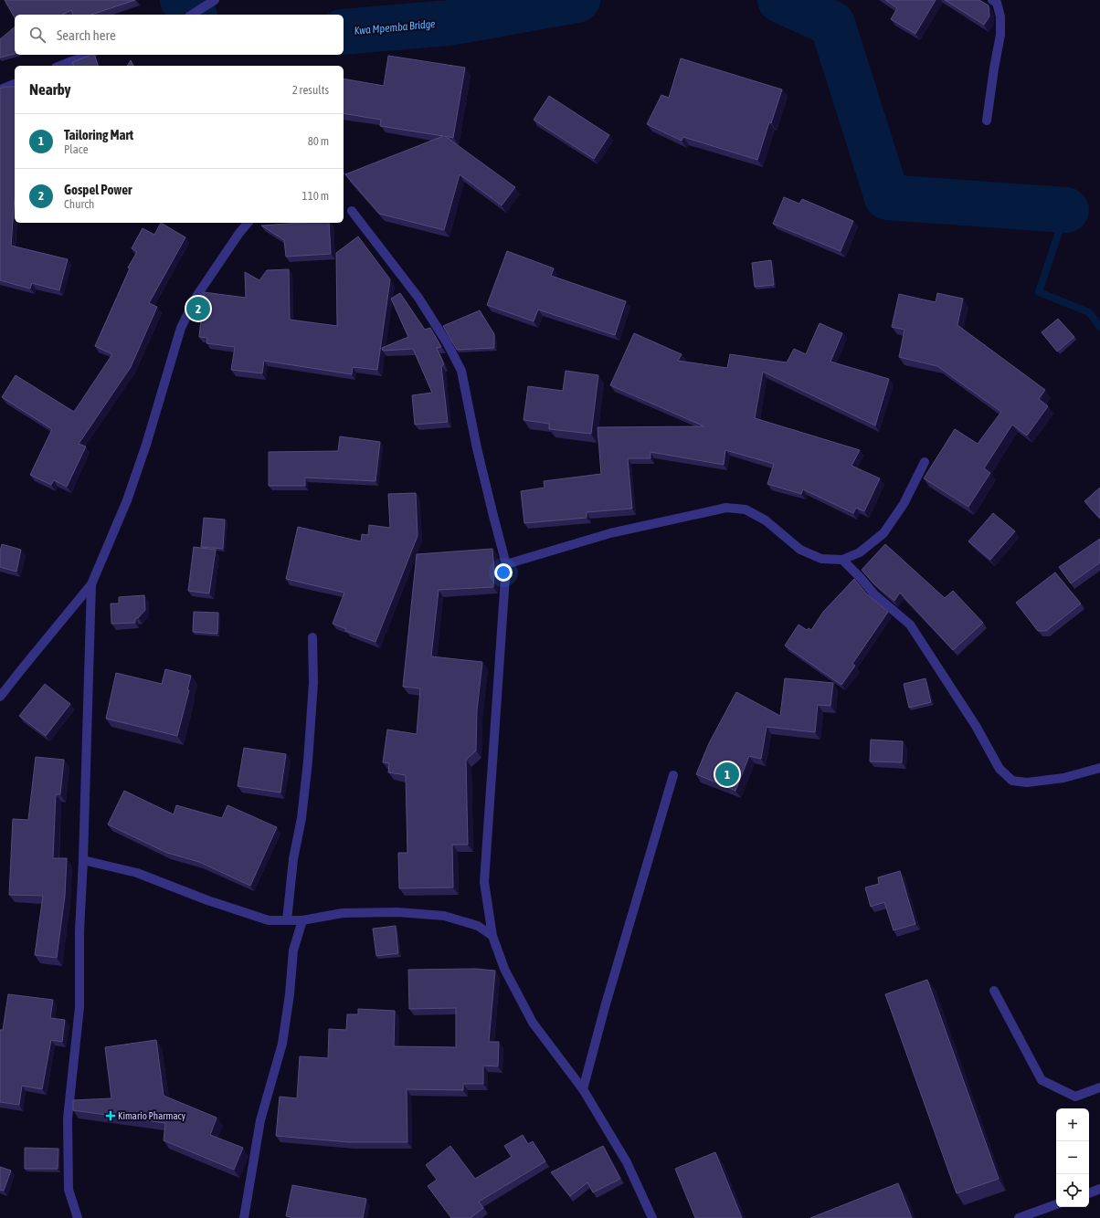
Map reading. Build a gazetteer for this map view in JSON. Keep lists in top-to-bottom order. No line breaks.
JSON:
{"water":["Kwa Mpemba Bridge"],"places":{"health":["Kimario Pharmacy"]},"page":{"search":"Search here","heading":["Nearby","2 results"],"list":[{"mark":"1","name":"Tailoring Mart","note":"Place","value":"80 m"},{"mark":"2","name":"Gospel Power","note":"Church","value":"110 m"}],"pins":["2","1"],"map_buttons":["+","−"]}}
